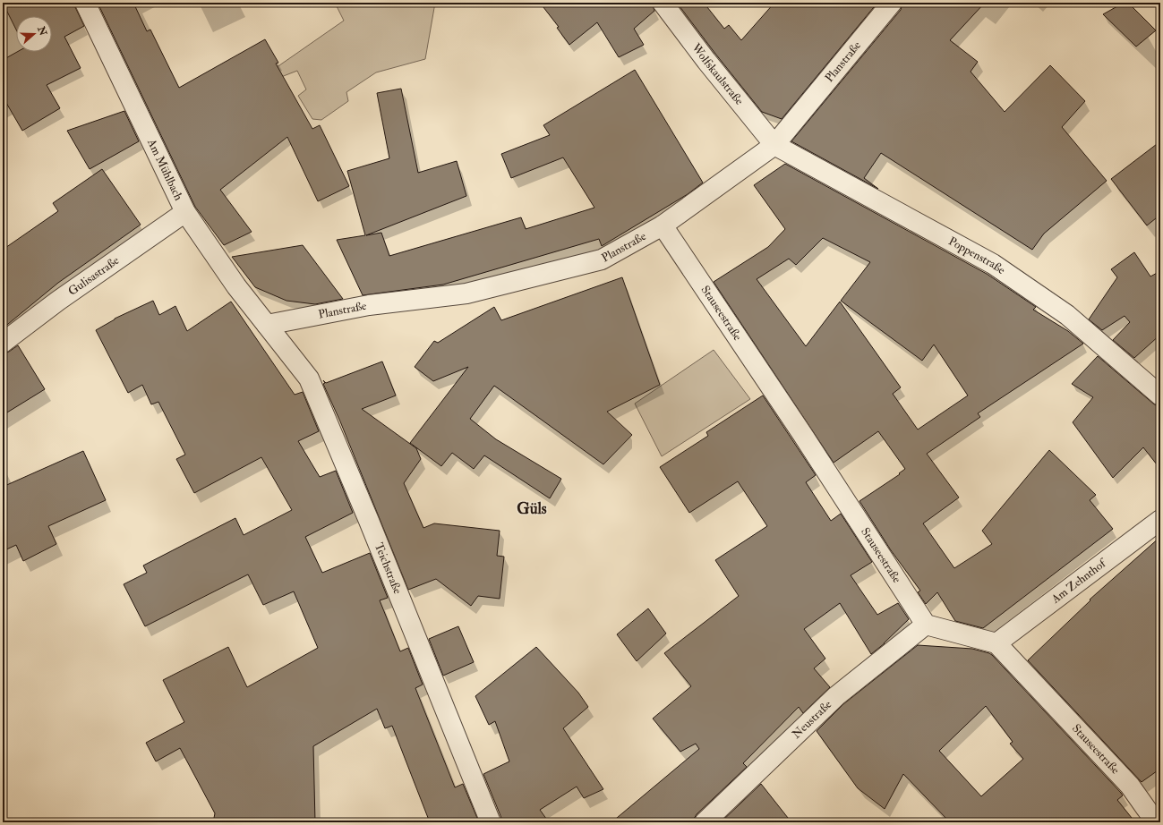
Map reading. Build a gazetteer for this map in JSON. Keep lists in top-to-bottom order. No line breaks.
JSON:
{"streets":{"street":["Planstraße","Wolfskaulstraße","Am Mühlbach","Poppenstraße","Gulisastraße","Stauseestraße","Teichstraße","Am Zehnthof","Neustraße"]},"crossings":[["Planstraße","Wolfskaulstraße"],["Planstraße","Am Mühlbach"],["Planstraße","Poppenstraße"],["Planstraße","Stauseestraße"],["Planstraße","Teichstraße"],["Wolfskaulstraße","Poppenstraße"],["Am Mühlbach","Gulisastraße"],["Am Mühlbach","Teichstraße"],["Stauseestraße","Am Zehnthof"],["Stauseestraße","Neustraße"]],"districts":["Güls"],"north":"right"}
